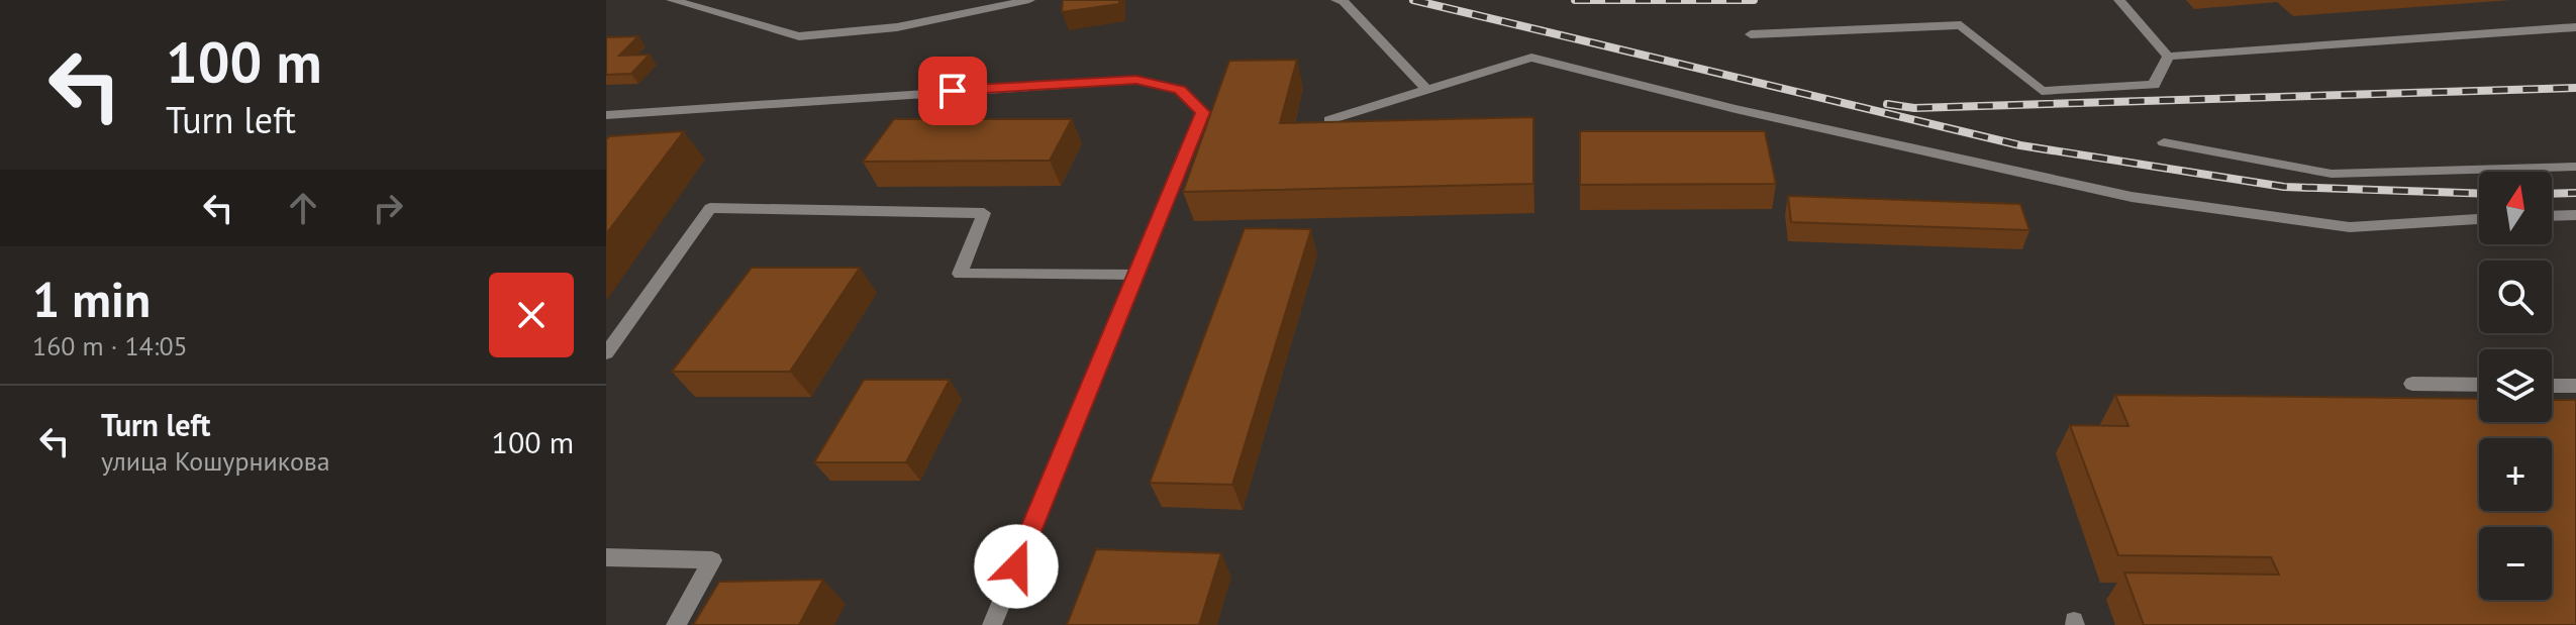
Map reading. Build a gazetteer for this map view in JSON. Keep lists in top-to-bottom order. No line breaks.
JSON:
{"north":"top","page":{"turn":["100 m","Turn left"],"map_buttons":["+","−"],"heading":["1 min","160 m · 14:05"],"list":[{"name":"Turn left","note":"улица Кошурникова","value":"100 m"}]}}
